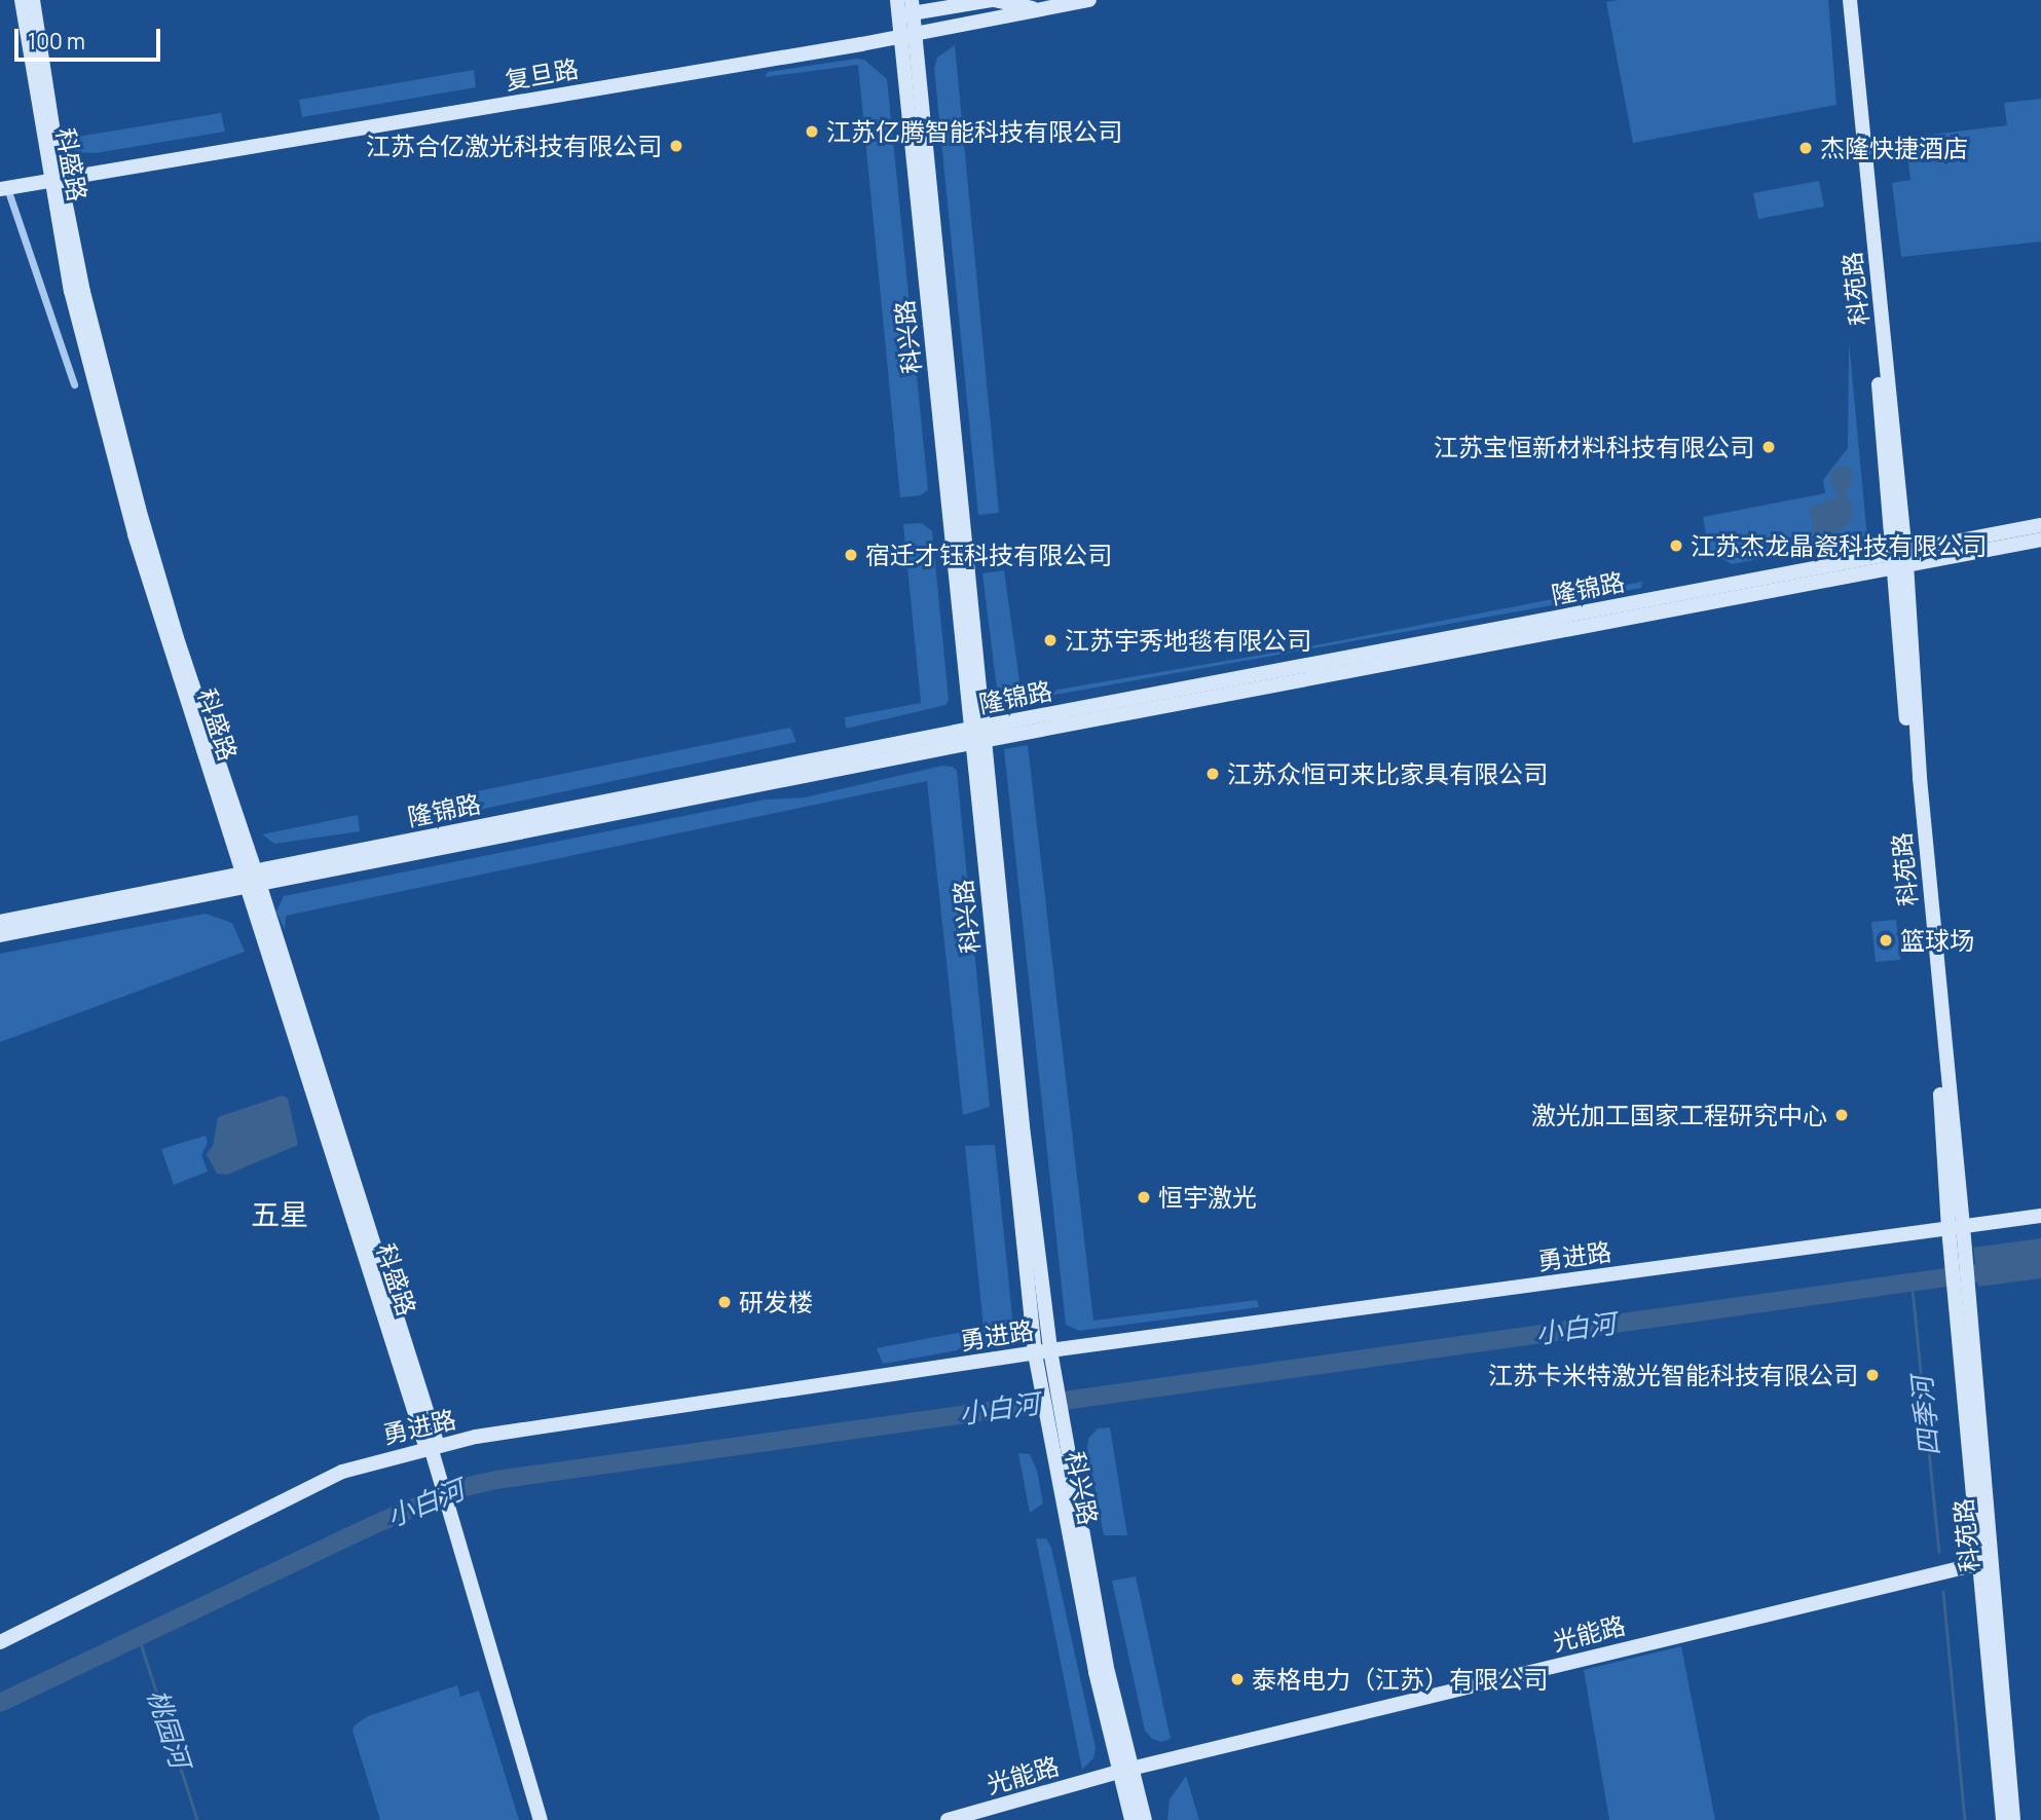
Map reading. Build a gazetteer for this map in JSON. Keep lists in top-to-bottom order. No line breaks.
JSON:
{"streets":{"street":["复旦路","科盛路","科苑路","科兴路","隆锦路","勇进路","光能路"]},"crossings":[["复旦路","科盛路"],["复旦路","科兴路"],["科盛路","隆锦路"],["科盛路","勇进路"],["科苑路","隆锦路"],["科苑路","勇进路"],["科苑路","光能路"],["科兴路","隆锦路"],["科兴路","勇进路"],["科兴路","光能路"]],"districts":["五星"],"water":["小白河","四季河","桃园河"],"places":["江苏亿腾智能科技有限公司","江苏合亿激光科技有限公司","杰隆快捷酒店","江苏宝恒新材料科技有限公司","江苏杰龙晶瓷科技有限公司","宿迁才钰科技有限公司","江苏宇秀地毯有限公司","江苏众恒可来比家具有限公司","篮球场","激光加工国家工程研究中心","恒宇激光","研发楼","江苏卡米特激光智能科技有限公司","泰格电力（江苏）有限公司"],"scale_bar":"100 m"}
